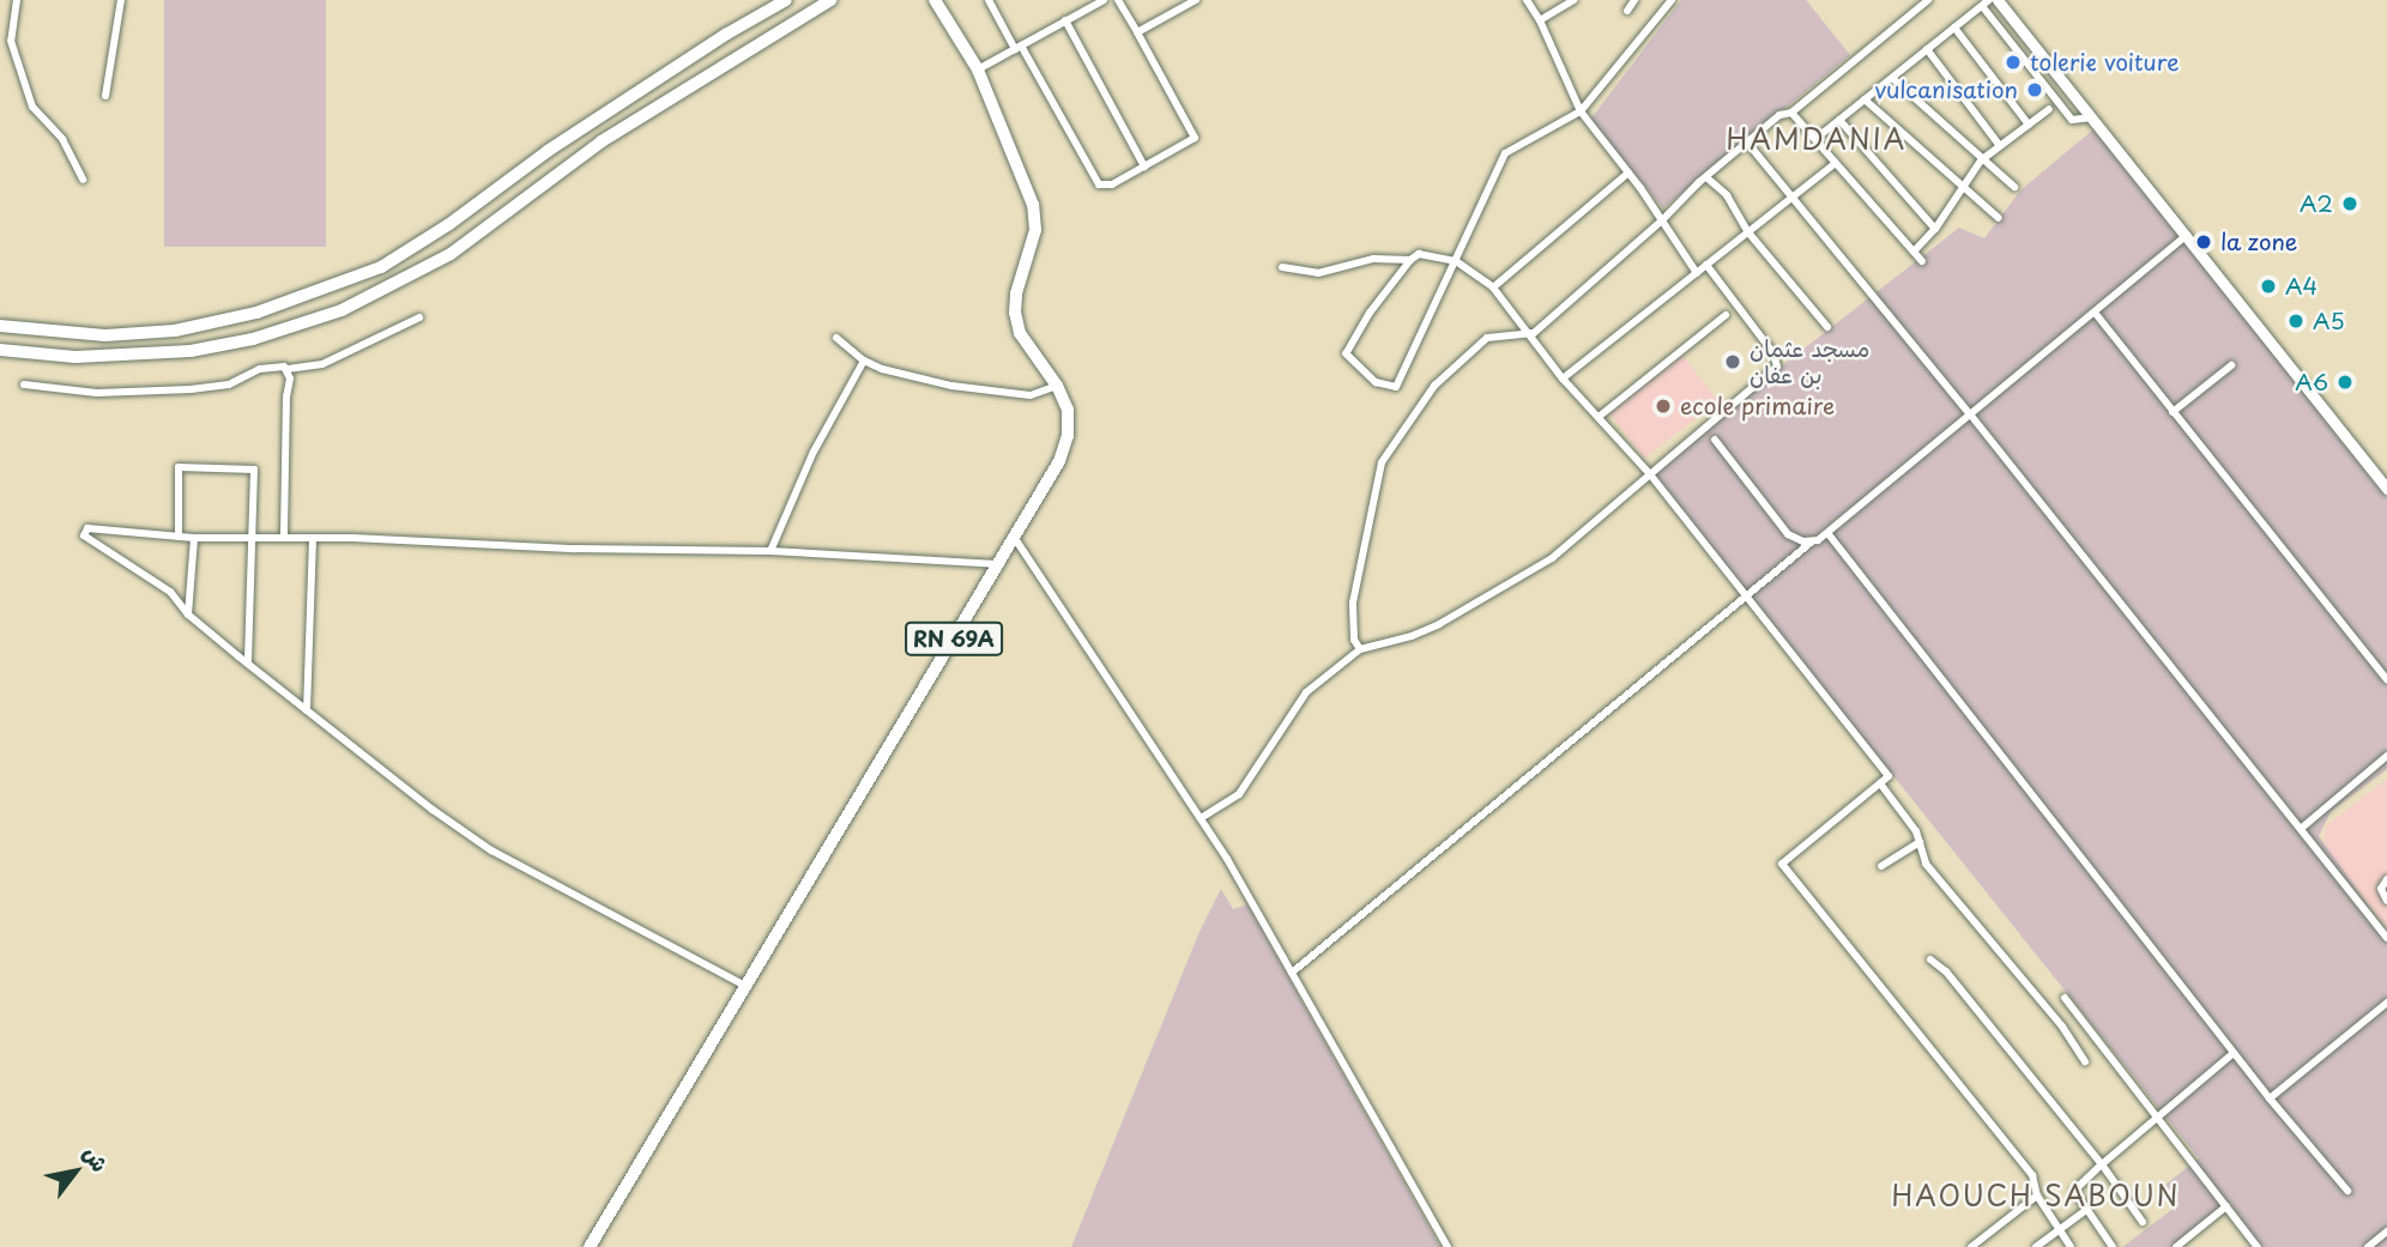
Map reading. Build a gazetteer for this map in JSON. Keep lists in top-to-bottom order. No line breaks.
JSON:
{"streets":{"main road":["RN 69A"]},"districts":["HAMDANIA","HAOUCH SABOUN"],"places":["tolerie voiture","vulcanisation","A2","la zone","A4","A5","مسجد عثمان بن عفان","A6","ecole primaire"],"north":"top right"}
